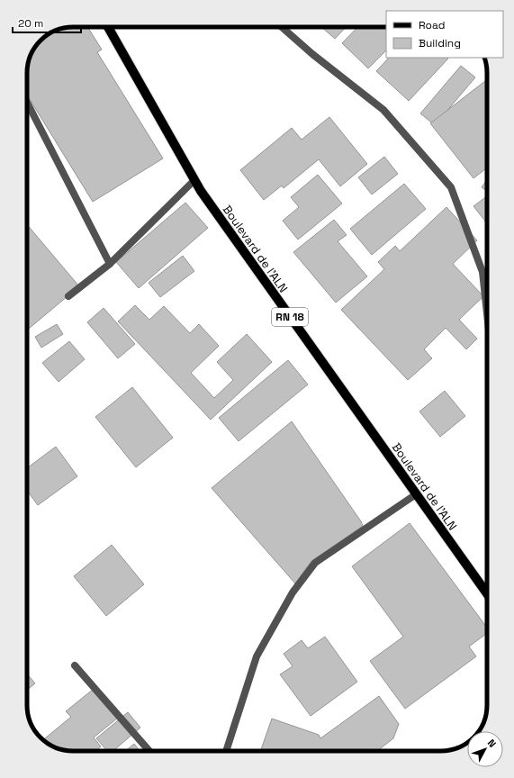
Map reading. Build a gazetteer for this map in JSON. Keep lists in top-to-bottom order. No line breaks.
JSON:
{"streets":{"main road":["Boulevard de l'ALN","RN 18"]},"legend":["Road","Building"],"scale_bar":"20 m","north":"top right"}
